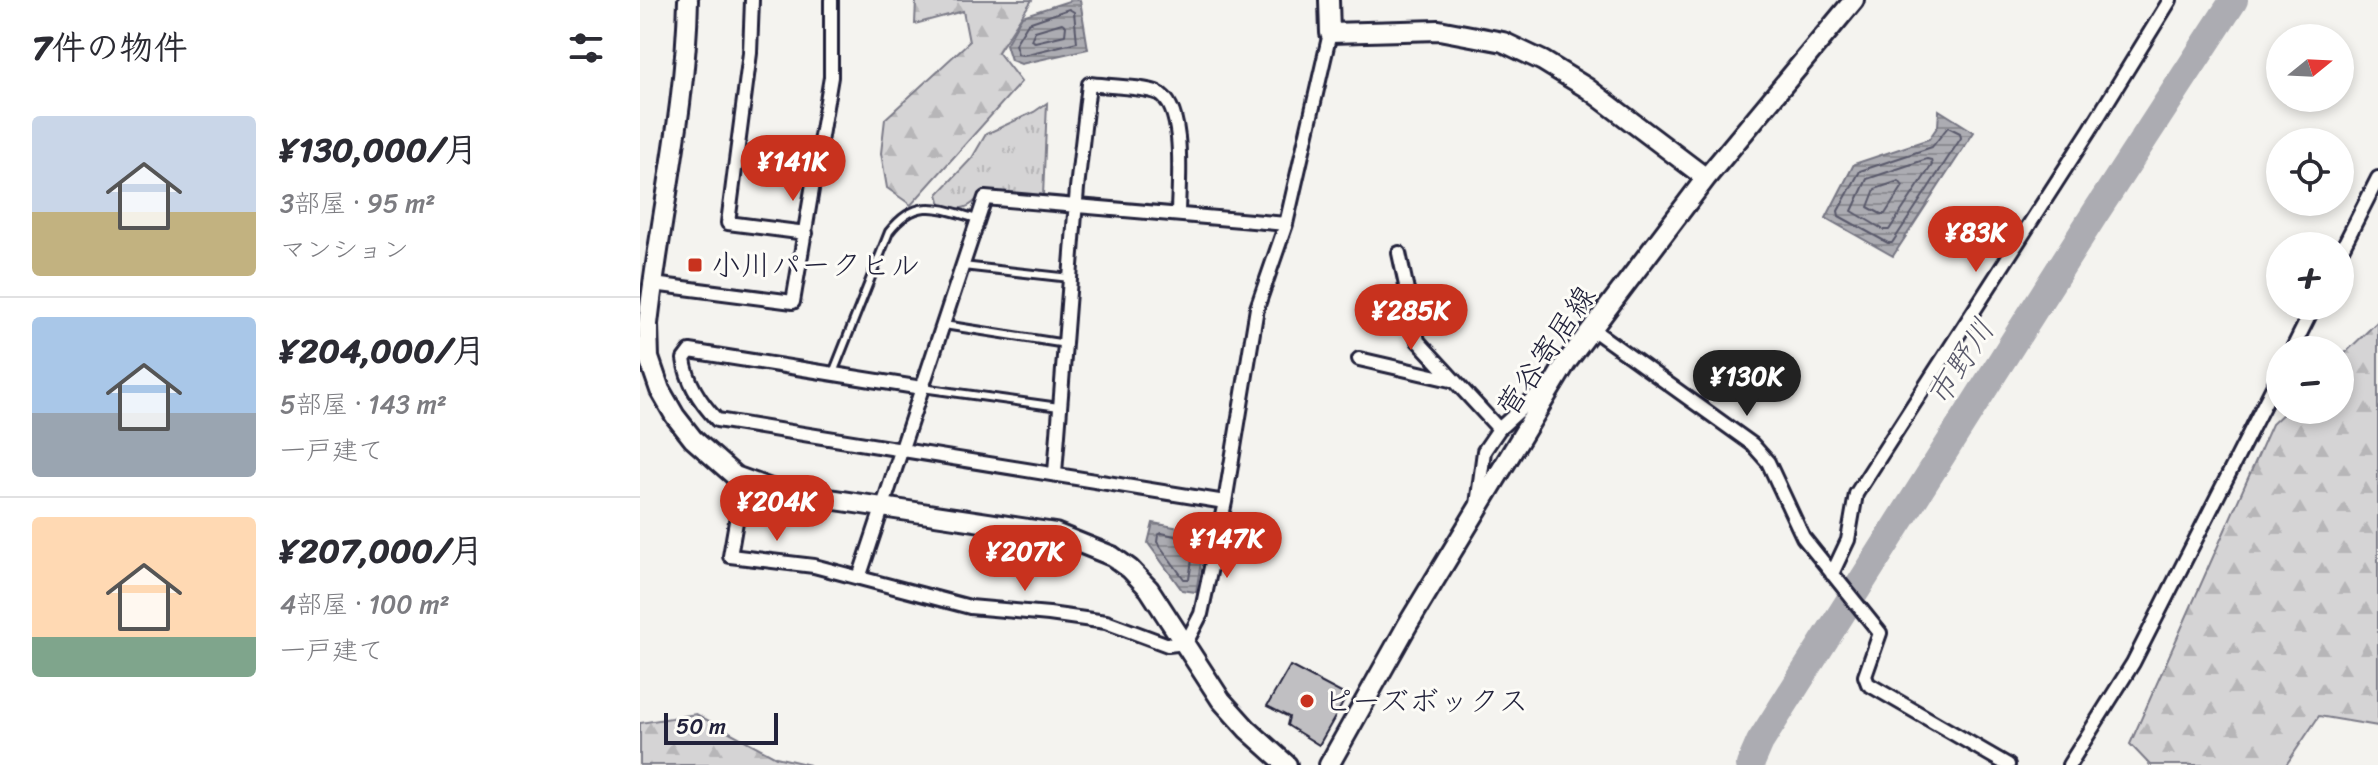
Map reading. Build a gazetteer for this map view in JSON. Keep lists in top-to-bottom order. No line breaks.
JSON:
{"streets":{"street":["菅谷寄居線"]},"water":["市野川"],"places":{"transit":["小川パークヒル"],"other":["ピーズボックス"]},"scale_bar":"50 m","north":"right","page":{"heading":"7件の物件","map_buttons":["+","−"],"list":[{"name":"¥130,000/月","note":"3部屋 · 95 m² · マンション"},{"name":"¥204,000/月","note":"5部屋 · 143 m² · 一戸建て"},{"name":"¥207,000/月","note":"4部屋 · 100 m² · 一戸建て"}],"price":["¥141K","¥83K","¥285K","¥130K","¥204K","¥147K","¥207K"],"scale":"50 m"}}
